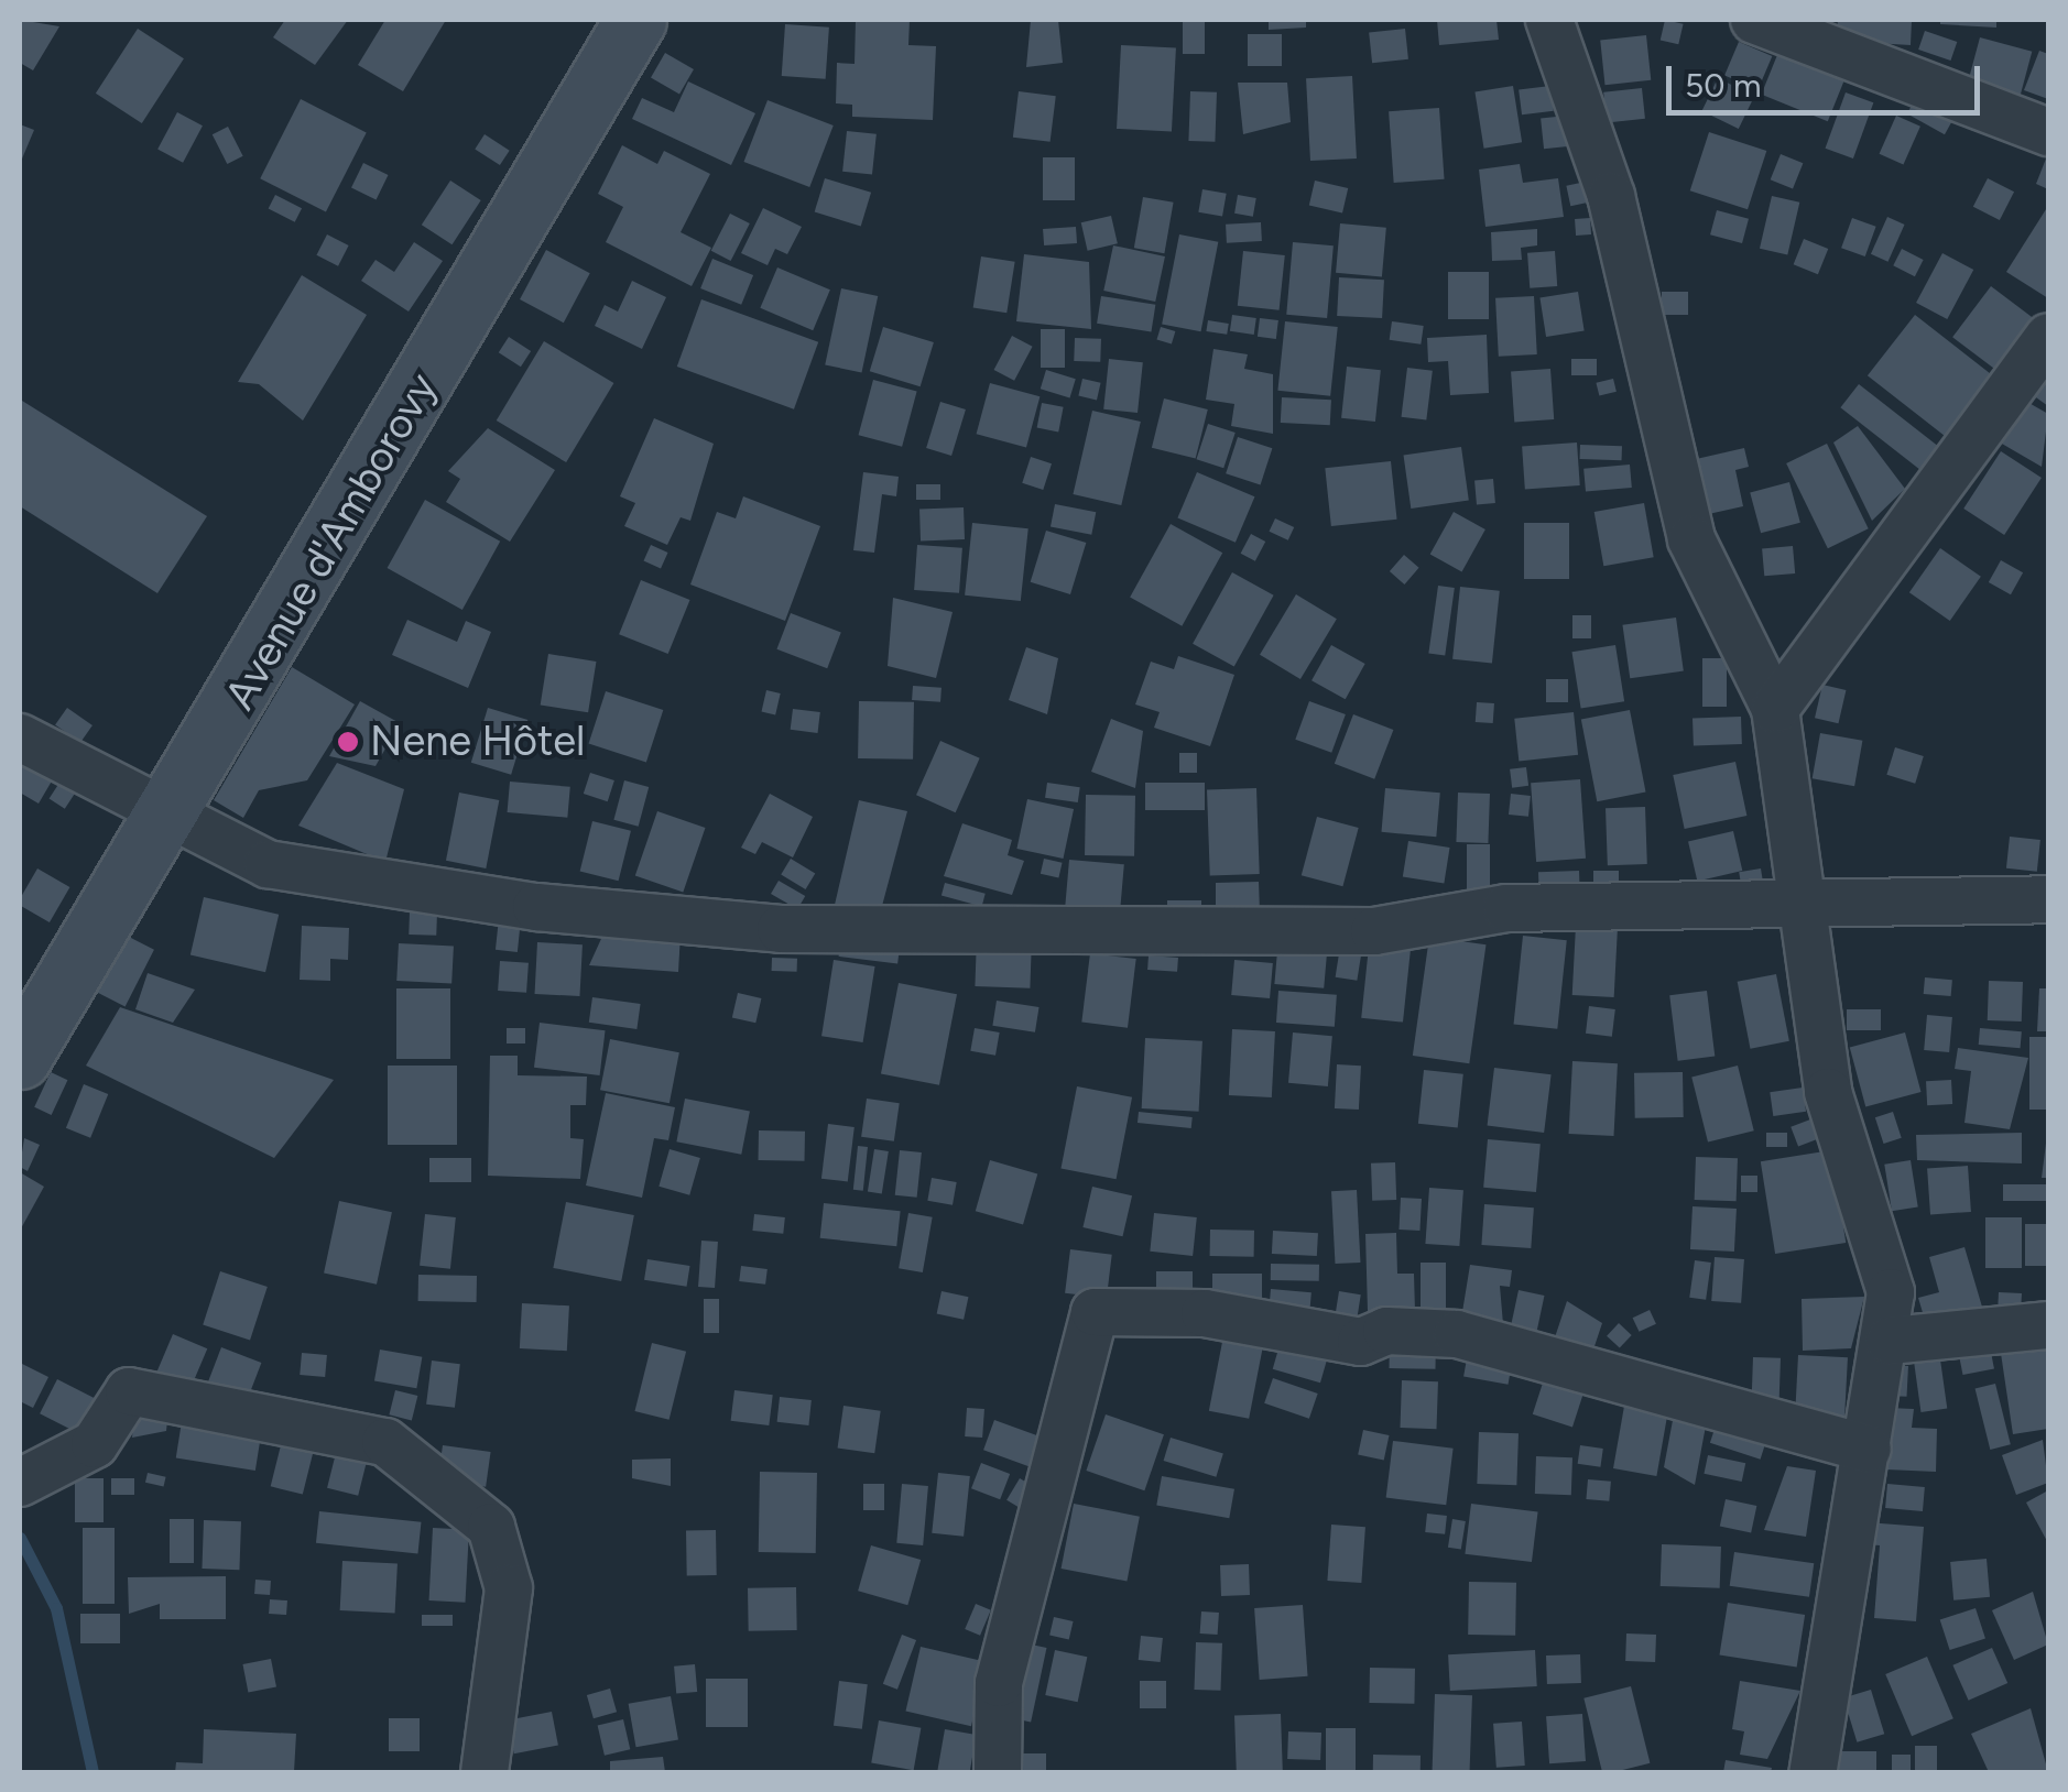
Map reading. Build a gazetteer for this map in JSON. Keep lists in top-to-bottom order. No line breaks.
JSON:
{"streets":{"main road":["Avenue d'Amborovy"]},"places":["Nene Hôtel"],"scale_bar":"50 m"}
